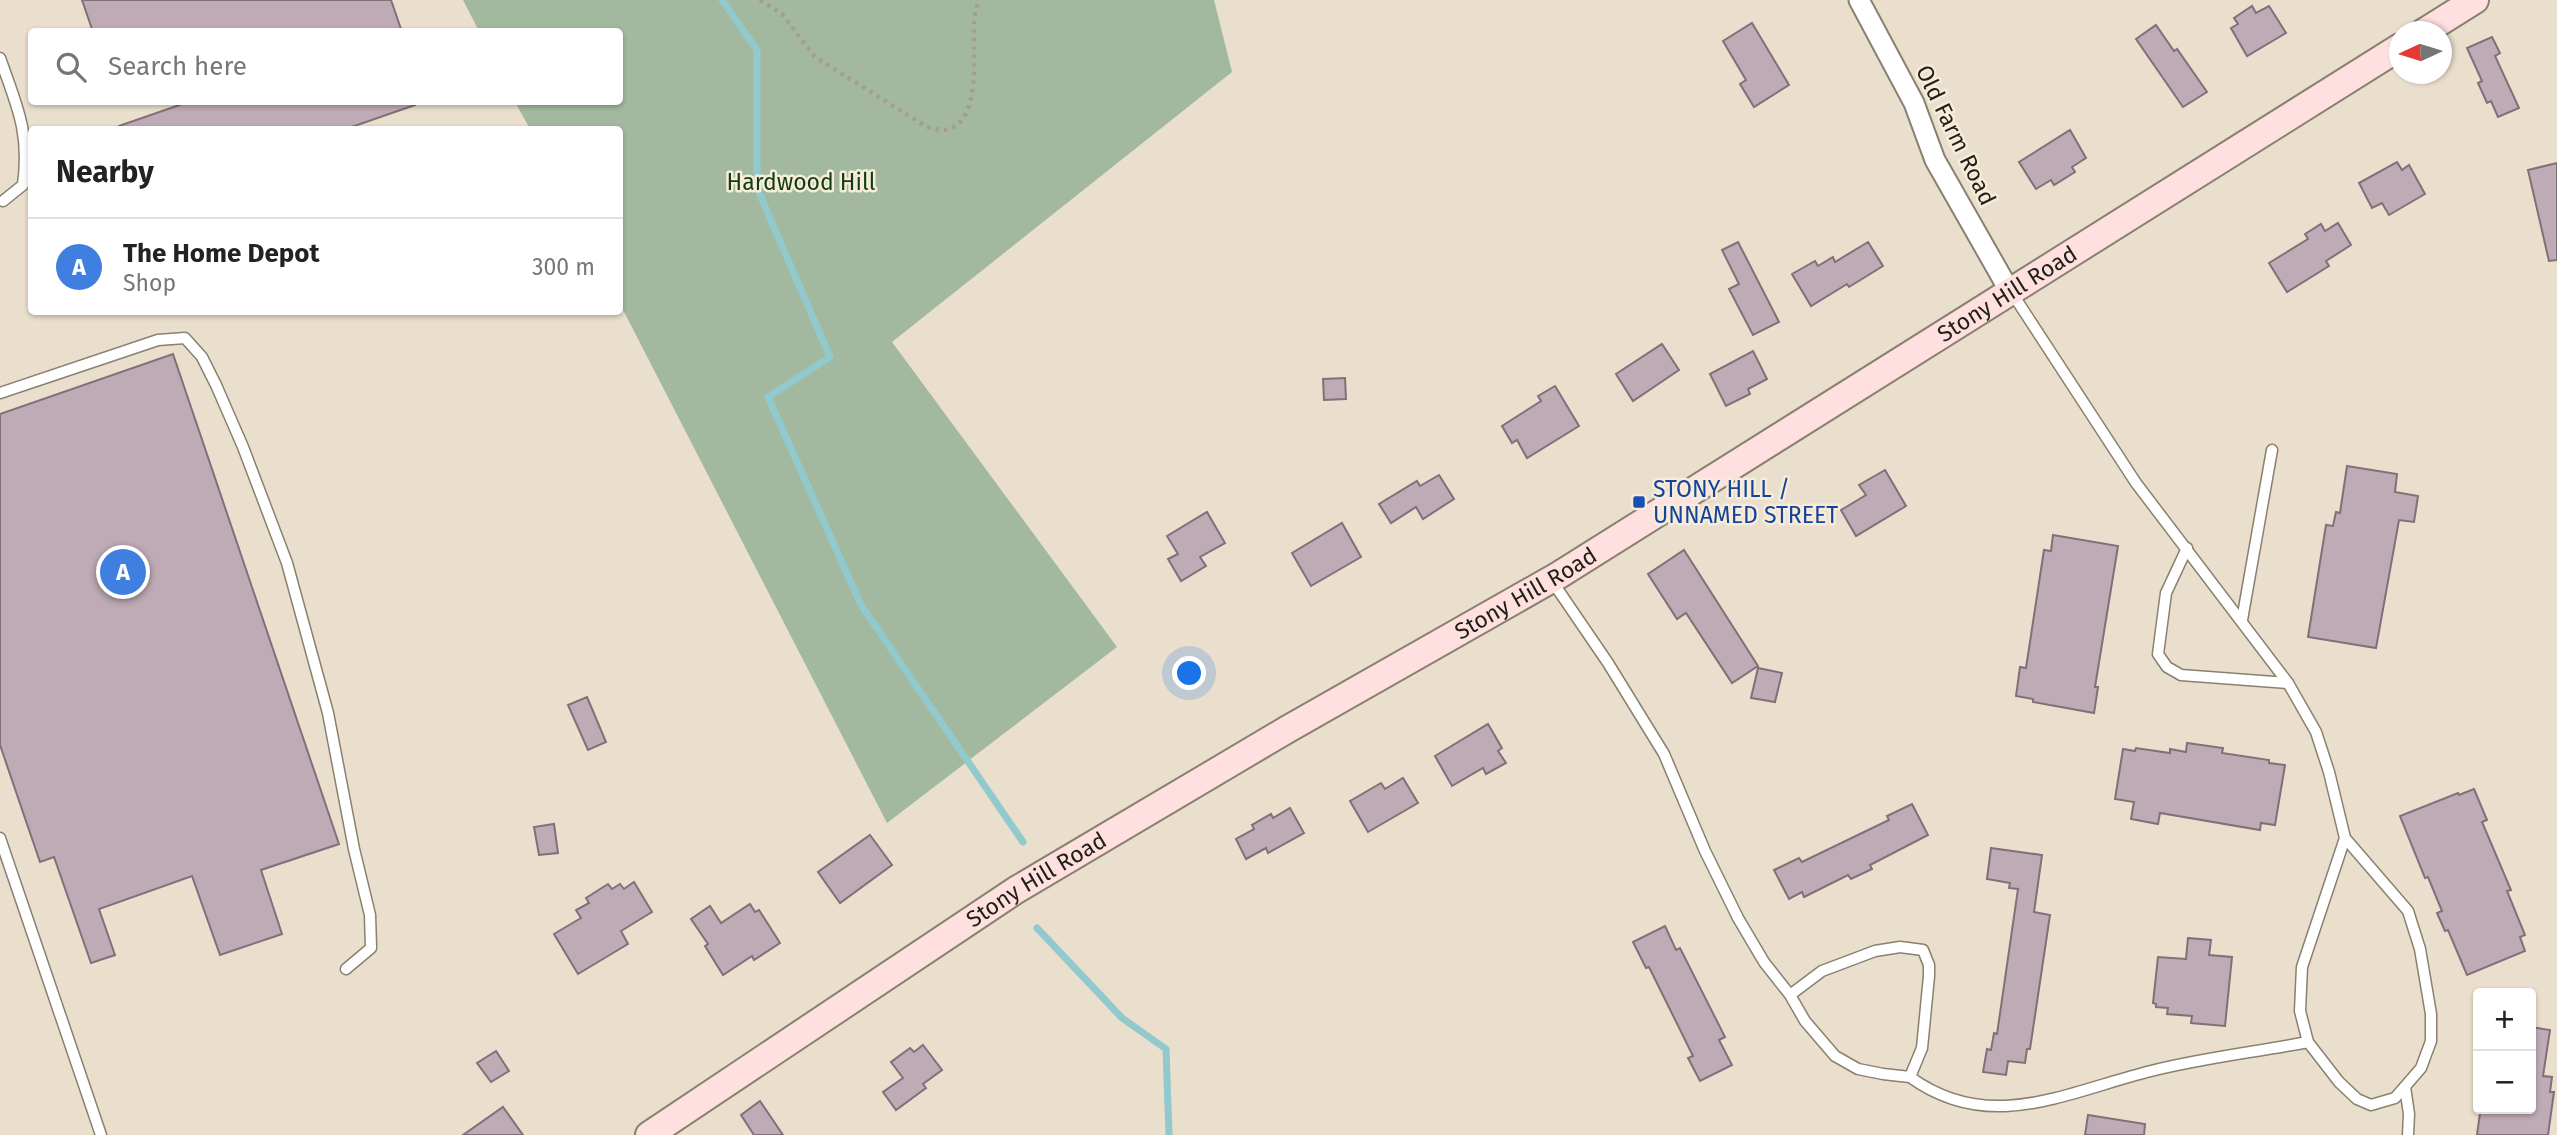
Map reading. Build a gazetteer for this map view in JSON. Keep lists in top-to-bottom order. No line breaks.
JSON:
{"streets":{"main road":["Stony Hill Road"],"street":["Old Farm Road"]},"crossings":[["Old Farm Road","Stony Hill Road"]],"parks":["Hardwood Hill"],"places":{"transit":["STONY HILL / UNNAMED STREET"]},"north":"left","page":{"search":"Search here","heading":"Nearby","list":[{"mark":"A","name":"The Home Depot","note":"Shop","value":"300 m"}],"pins":"A","map_buttons":["+","−"]}}
